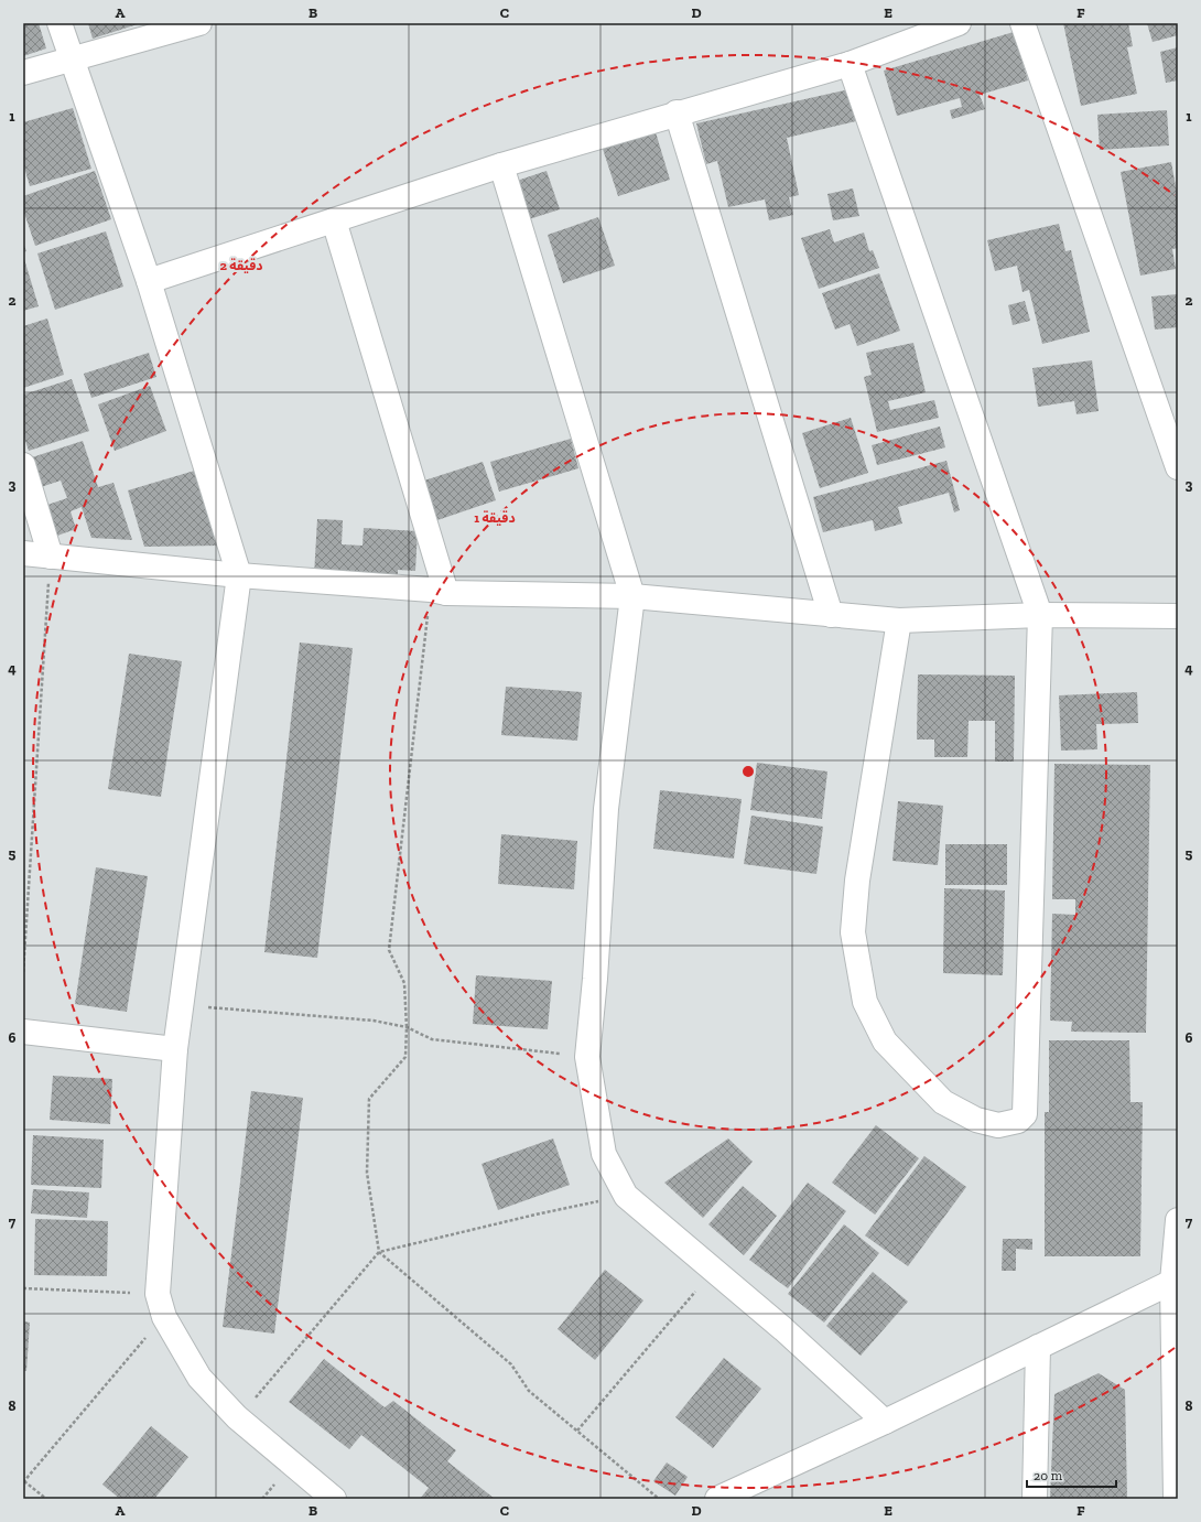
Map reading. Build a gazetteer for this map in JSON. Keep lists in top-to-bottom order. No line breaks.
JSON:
{"scale_bar":"20 m","grid":{"columns":["A","B","C","D","E","F"],"rows":["1","2","3","4","5","6","7","8"]},"rings":["2 دقيقة","1 دقيقة"]}
